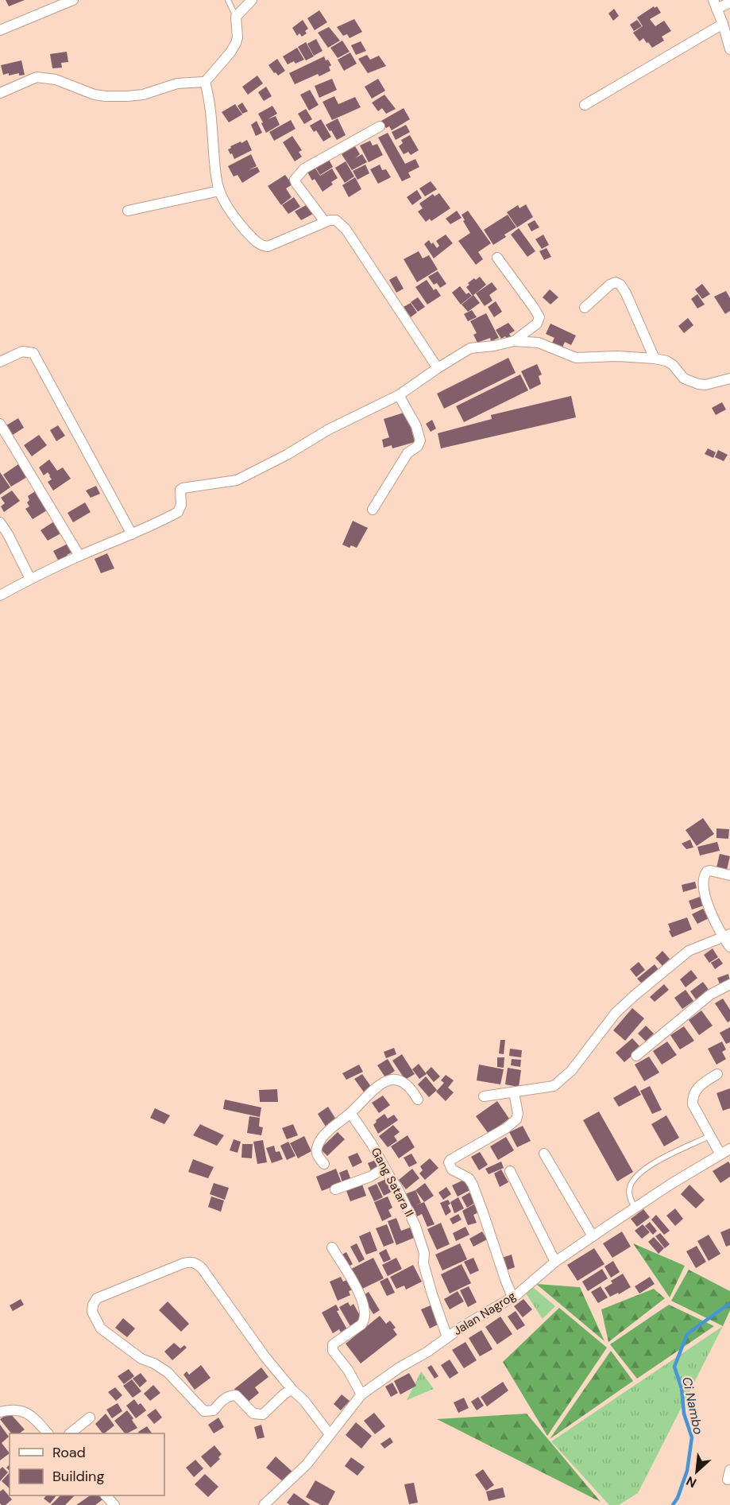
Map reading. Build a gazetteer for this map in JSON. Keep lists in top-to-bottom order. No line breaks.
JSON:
{"streets":{"street":["Gang Satara II","Jalan Nagrog"]},"crossings":[["Gang Satara II","Jalan Nagrog"]],"water":["Ci Nambo"],"legend":["Road","Building"],"north":"bottom left"}
